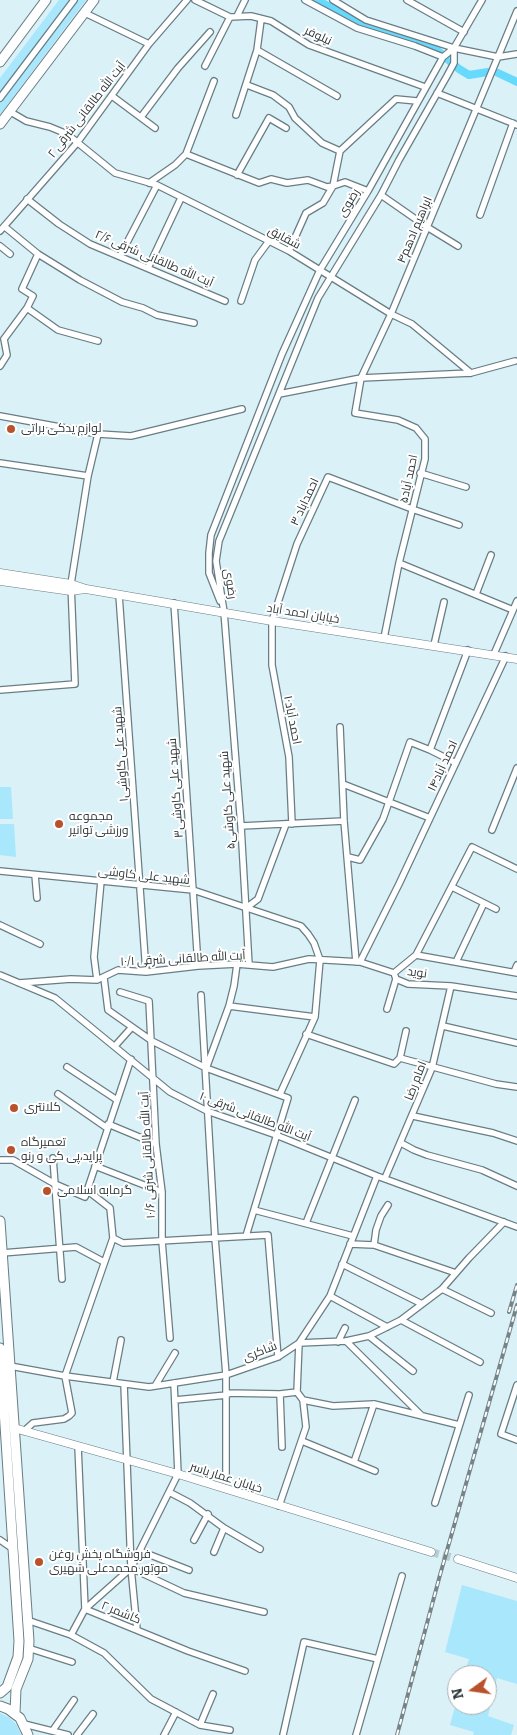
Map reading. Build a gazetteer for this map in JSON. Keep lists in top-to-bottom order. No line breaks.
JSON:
{"streets":{"main road":["خیابان احمد آباد","خیابان عمار یاسر"],"street":["نیلوفر","آیت الله طالقانی شرقی ۲","رضوی","ابراهیم ادهم۴","شقایق","آیت الله طالقانی شرقی ۲/۶","احمد آباد۵","احمداباد ۳","احمد آباد۱۰","شهید علی کاوشی۱","احمد آباد۱۴","شهید علی کاوشی۳","شهید علی کاوشی۵","شهید علی کاوشی","آیت الله طالقانی شرقی ۱۰/۱","نوید","امام رضا","آیت الله طالقانی شرقی ۱۰","آیت الله طالقانی شرقی ۱۰/۶","شاکری","کاشمر ۲"]},"crossings":[["نیلوفر","رضوی"],["آیت الله طالقانی شرقی ۲","شقایق"],["آیت الله طالقانی شرقی ۲","آیت الله طالقانی شرقی ۲/۶"],["رضوی","شقایق"],["رضوی","خیابان احمد آباد"],["رضوی","شهید علی کاوشی۵"],["ابراهیم ادهم۴","شقایق"],["ابراهیم ادهم۴","احمد آباد۵"],["احمد آباد۵","احمداباد ۳"],["احمد آباد۵","خیابان احمد آباد"],["احمداباد ۳","خیابان احمد آباد"],["احمداباد ۳","احمد آباد۱۰"],["خیابان احمد آباد","احمد آباد۱۰"],["خیابان احمد آباد","شهید علی کاوشی۱"],["خیابان احمد آباد","احمد آباد۱۴"],["خیابان احمد آباد","شهید علی کاوشی۳"],["خیابان احمد آباد","شهید علی کاوشی۵"],["شهید علی کاوشی۱","شهید علی کاوشی"],["شهید علی کاوشی۱","آیت الله طالقانی شرقی ۱۰/۱"],["احمد آباد۱۴","نوید"],["شهید علی کاوشی۳","شهید علی کاوشی"],["شهید علی کاوشی۳","آیت الله طالقانی شرقی ۱۰/۱"],["شهید علی کاوشی۵","شهید علی کاوشی"],["شهید علی کاوشی۵","آیت الله طالقانی شرقی ۱۰/۱"],["شهید علی کاوشی","آیت الله طالقانی شرقی ۱۰/۱"],["شهید علی کاوشی","نوید"],["آیت الله طالقانی شرقی ۱۰/۱","نوید"],["آیت الله طالقانی شرقی ۱۰/۱","آیت الله طالقانی شرقی ۱۰"],["نوید","امام رضا"],["امام رضا","آیت الله طالقانی شرقی ۱۰"],["آیت الله طالقانی شرقی ۱۰","آیت الله طالقانی شرقی ۱۰/۶"],["خیابان عمار یاسر","کاشمر ۲"]],"places":["لوازم یدکی براتی","مجموعه ورزشی توانیر","کلانتری","تعمیرگاه پراید،پی کی و رنو","گرمابه اسلامی","فروشگاه پخش روغن موتور محمدعلی شهیری"],"north":"left"}
